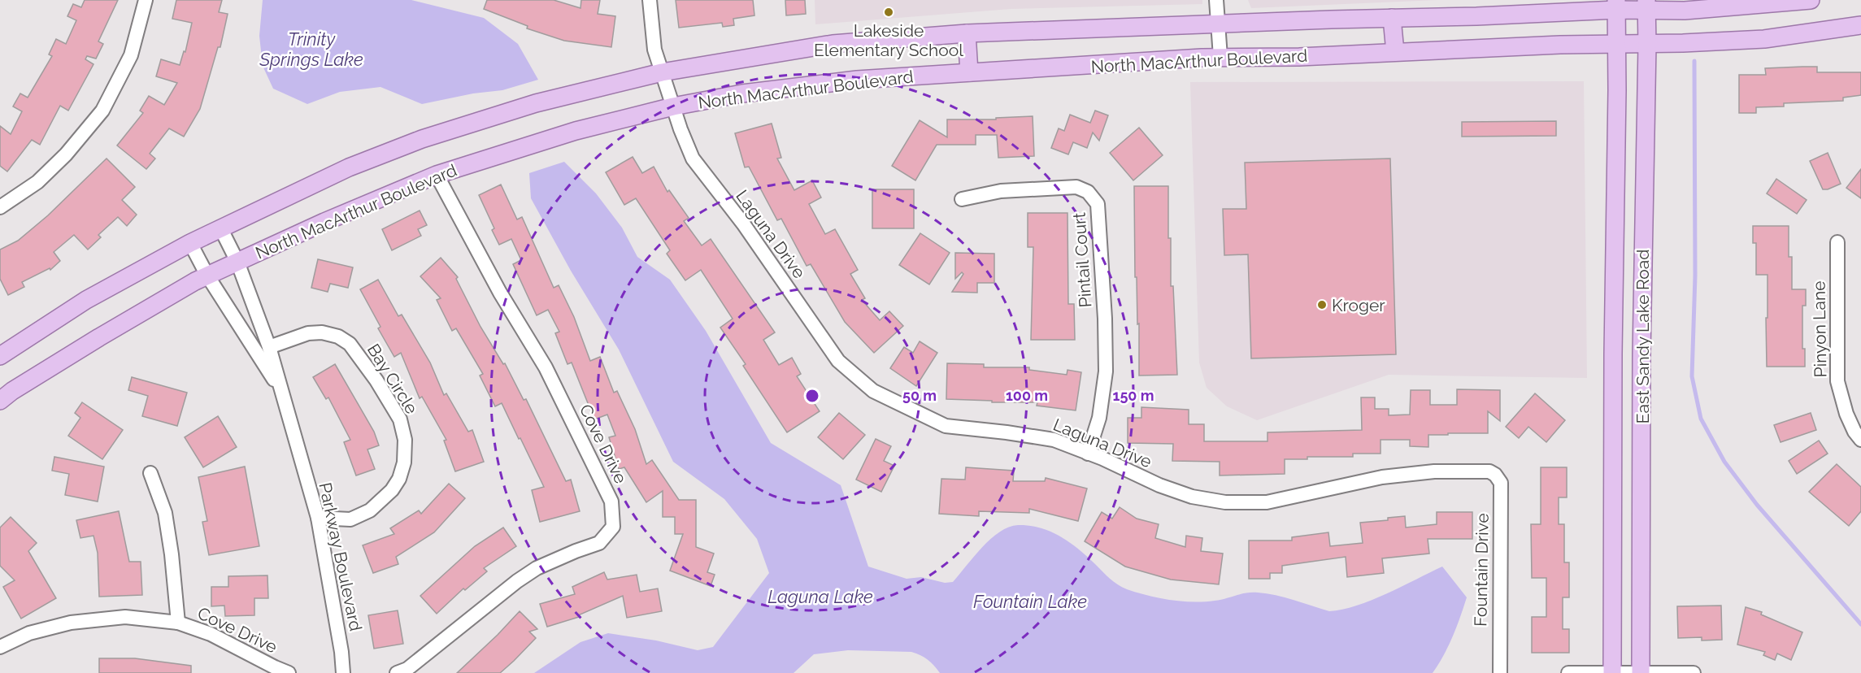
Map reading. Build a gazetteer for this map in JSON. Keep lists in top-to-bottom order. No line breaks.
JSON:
{"streets":{"main road":["North MacArthur Boulevard","East Sandy Lake Road"],"street":["Laguna Drive","Pintail Court","Pinyon Lane","Bay Circle","Cove Drive","Parkway Boulevard","Fountain Drive"]},"crossings":[["North MacArthur Boulevard","Laguna Drive"],["North MacArthur Boulevard","East Sandy Lake Road"],["North MacArthur Boulevard","Cove Drive"],["North MacArthur Boulevard","Parkway Boulevard"],["Laguna Drive","Pintail Court"],["Laguna Drive","Fountain Drive"],["Bay Circle","Parkway Boulevard"]],"water":["Trinity Springs Lake","Laguna Lake","Fountain Lake"],"places":["Lakeside Elementary School","Kroger"],"rings":["50 m","100 m","150 m"]}
